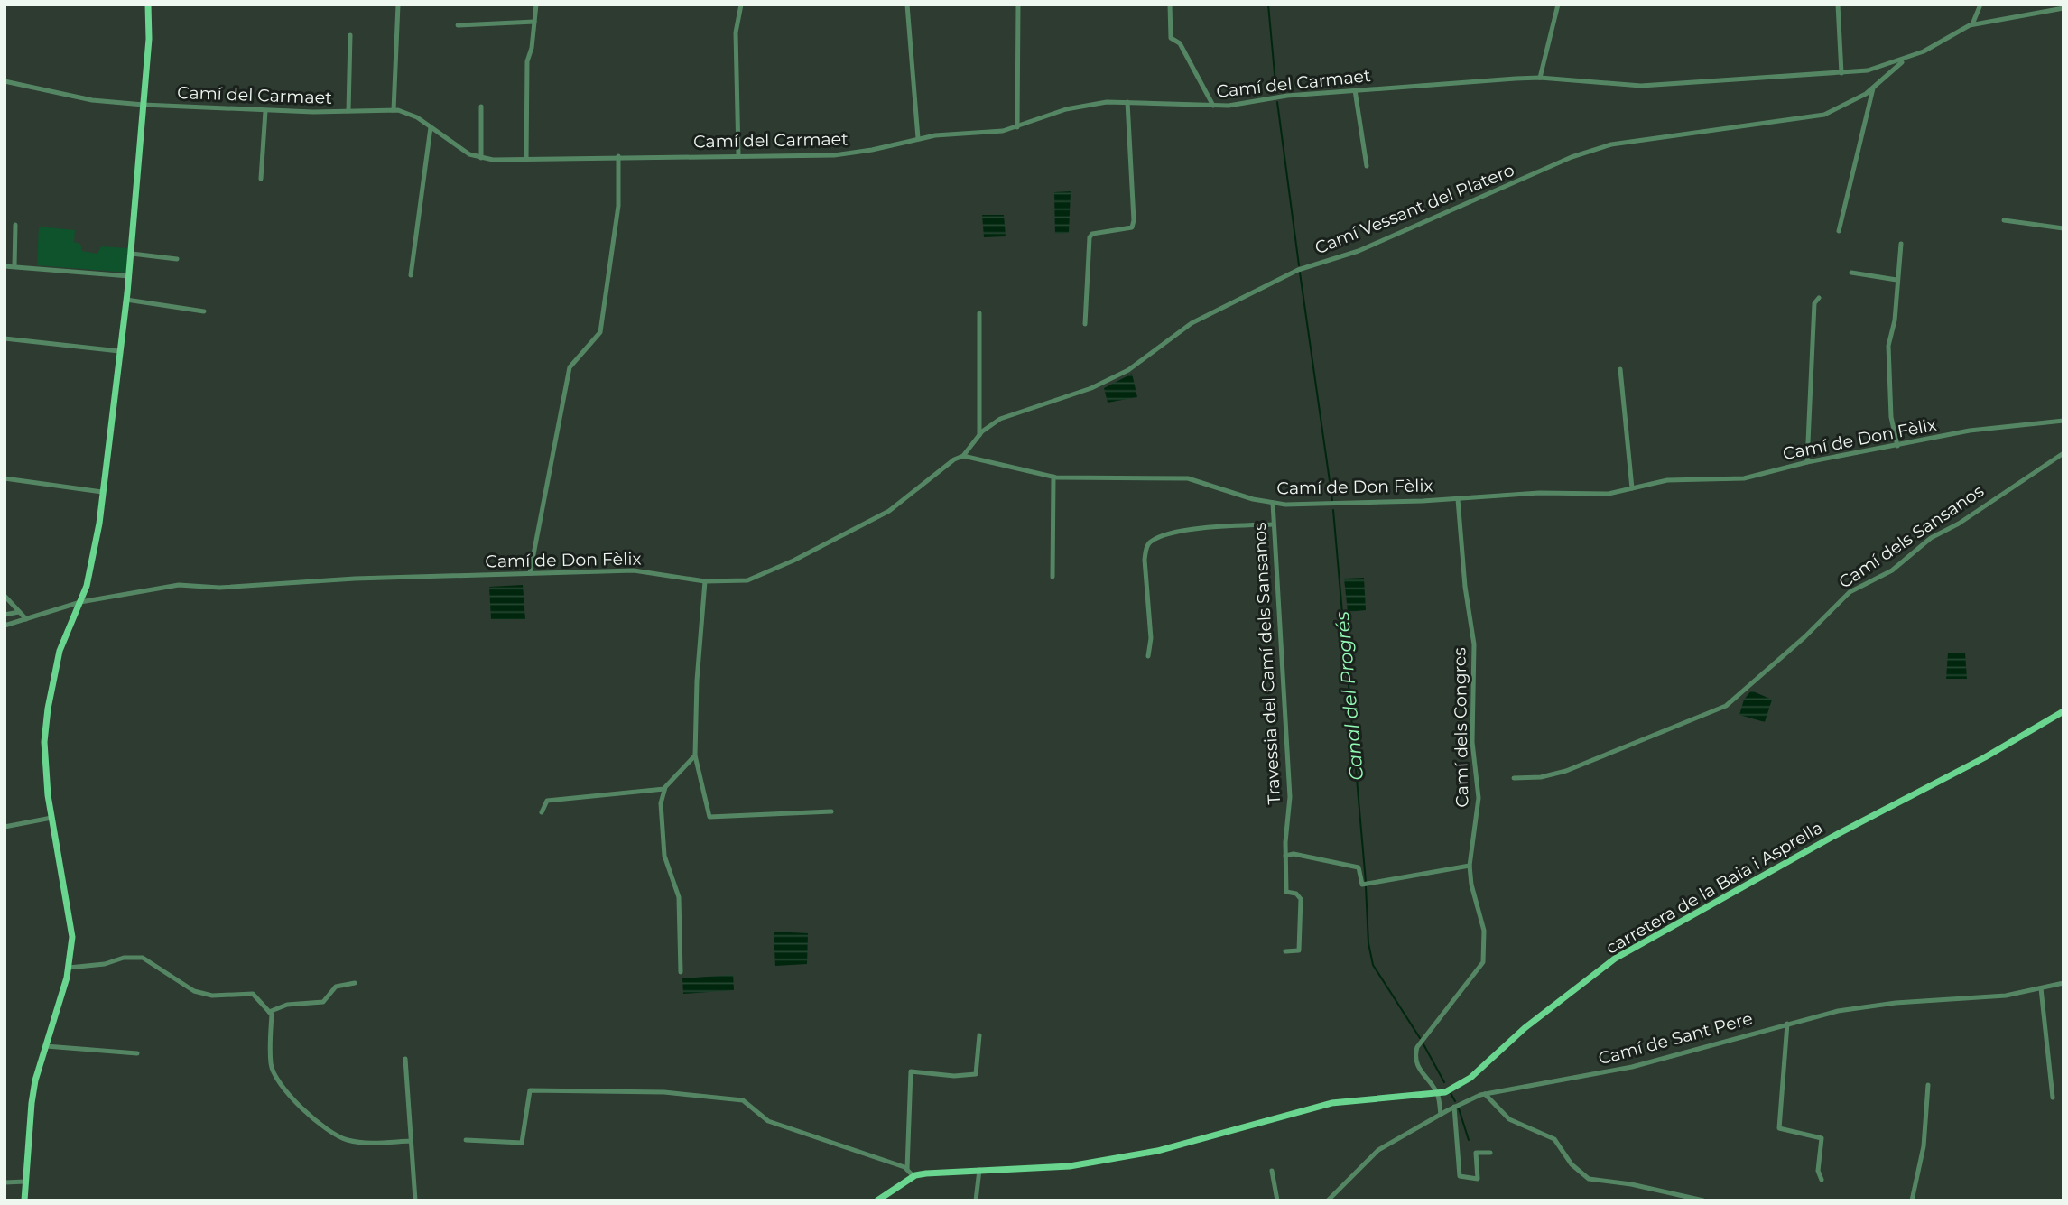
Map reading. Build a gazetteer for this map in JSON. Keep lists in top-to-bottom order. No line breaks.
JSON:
{"streets":{"main road":["carretera de la Baia i Asprella"],"street":["Camí del Carmaet","Camí Vessant del Platero","Camí de Don Fèlix","Camí dels Sansanos","Travessia del Camí dels Sansanos","Camí dels Congres","Camí de Sant Pere"]},"crossings":[["Camí del Carmaet","Camí Vessant del Platero"],["Camí Vessant del Platero","Camí de Don Fèlix"],["Camí de Don Fèlix","Travessia del Camí dels Sansanos"],["Camí de Don Fèlix","Camí dels Congres"],["Camí dels Congres","carretera de la Baia i Asprella"],["Camí dels Congres","Camí de Sant Pere"]],"water":["Canal del Progrés"]}
